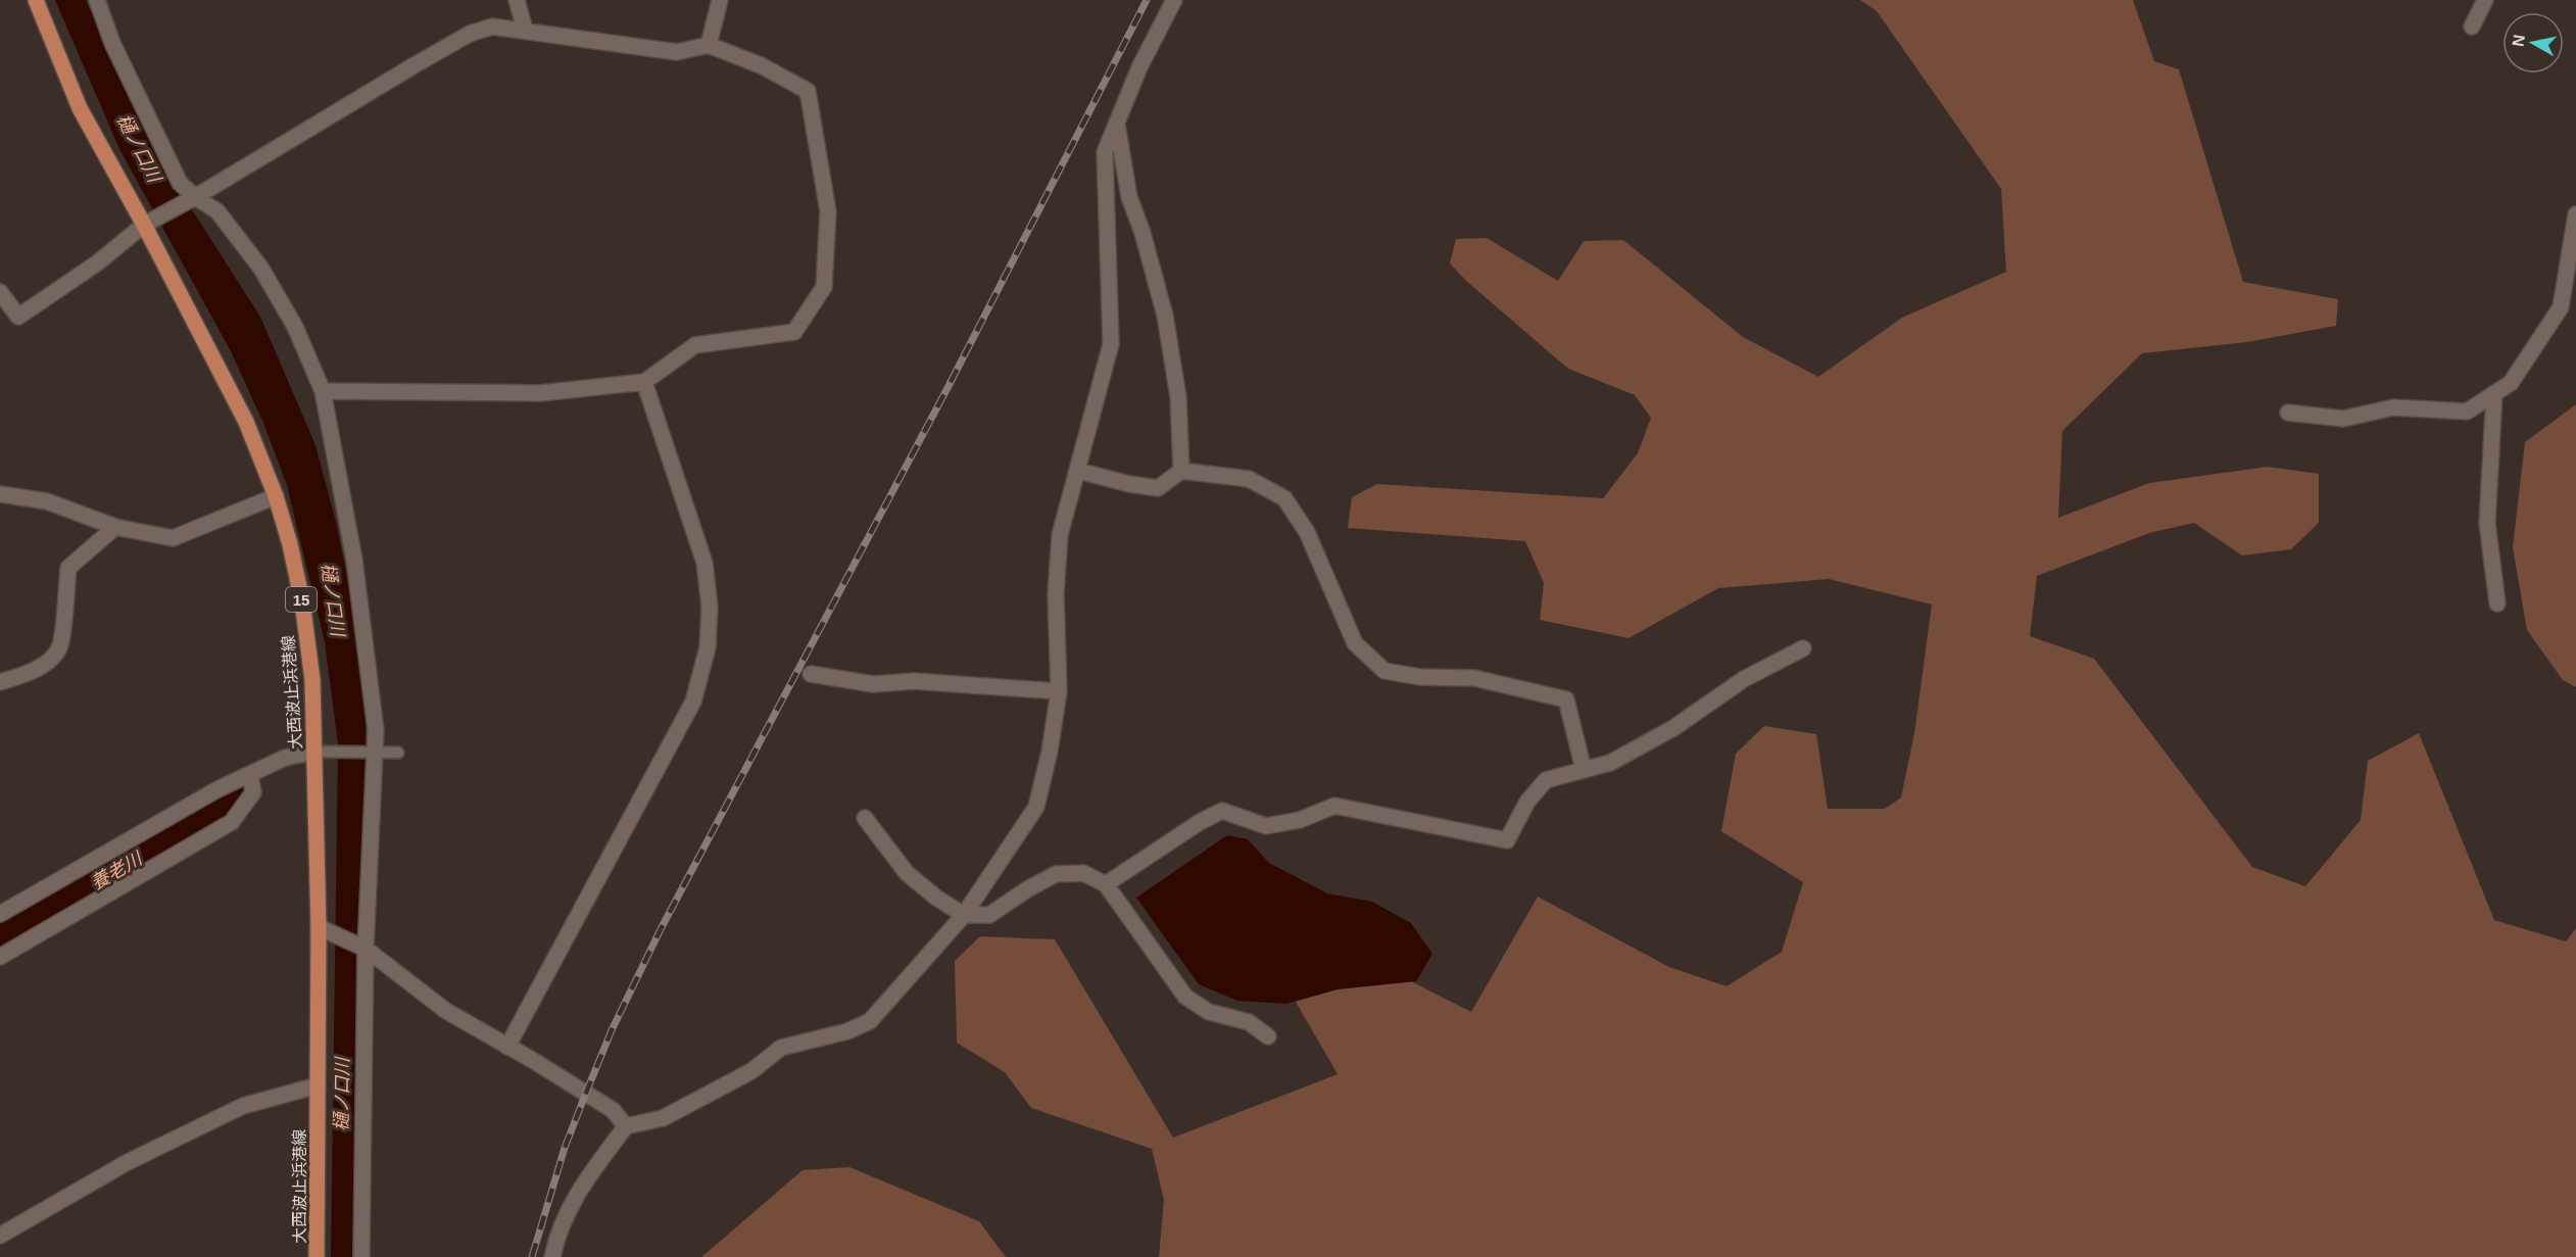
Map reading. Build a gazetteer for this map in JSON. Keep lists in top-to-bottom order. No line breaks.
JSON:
{"streets":{"main road":["15","大西波止浜港線"]},"water":["樋ノ口川","養老川"],"north":"left"}
